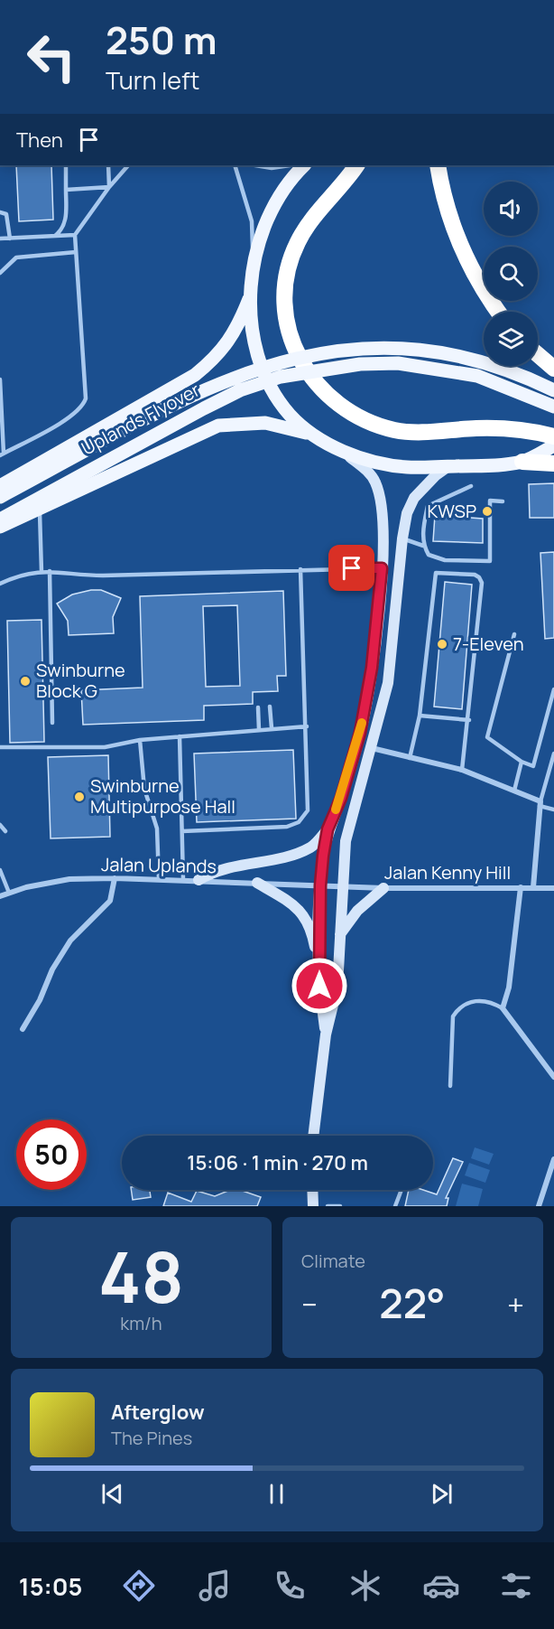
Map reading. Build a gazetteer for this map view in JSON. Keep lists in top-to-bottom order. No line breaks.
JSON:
{"streets":{"main road":["Uplands Flyover"],"street":["Jalan Uplands","Jalan Kenny Hill"]},"crossings":[["Jalan Uplands","Jalan Kenny Hill"]],"places":["KWSP","7-Eleven","Swinburne Block G","Swinburne Multipurpose Hall"],"page":{"turn":["250 m","Turn left"],"then":"Then","limit":"50","trip":"15:06 · 1 min · 270 m","tile":[["48","km/h"],"Climate"],"heat":["−","22°","+"],"song":["Afterglow","The Pines"],"tabs":"15:05"}}
